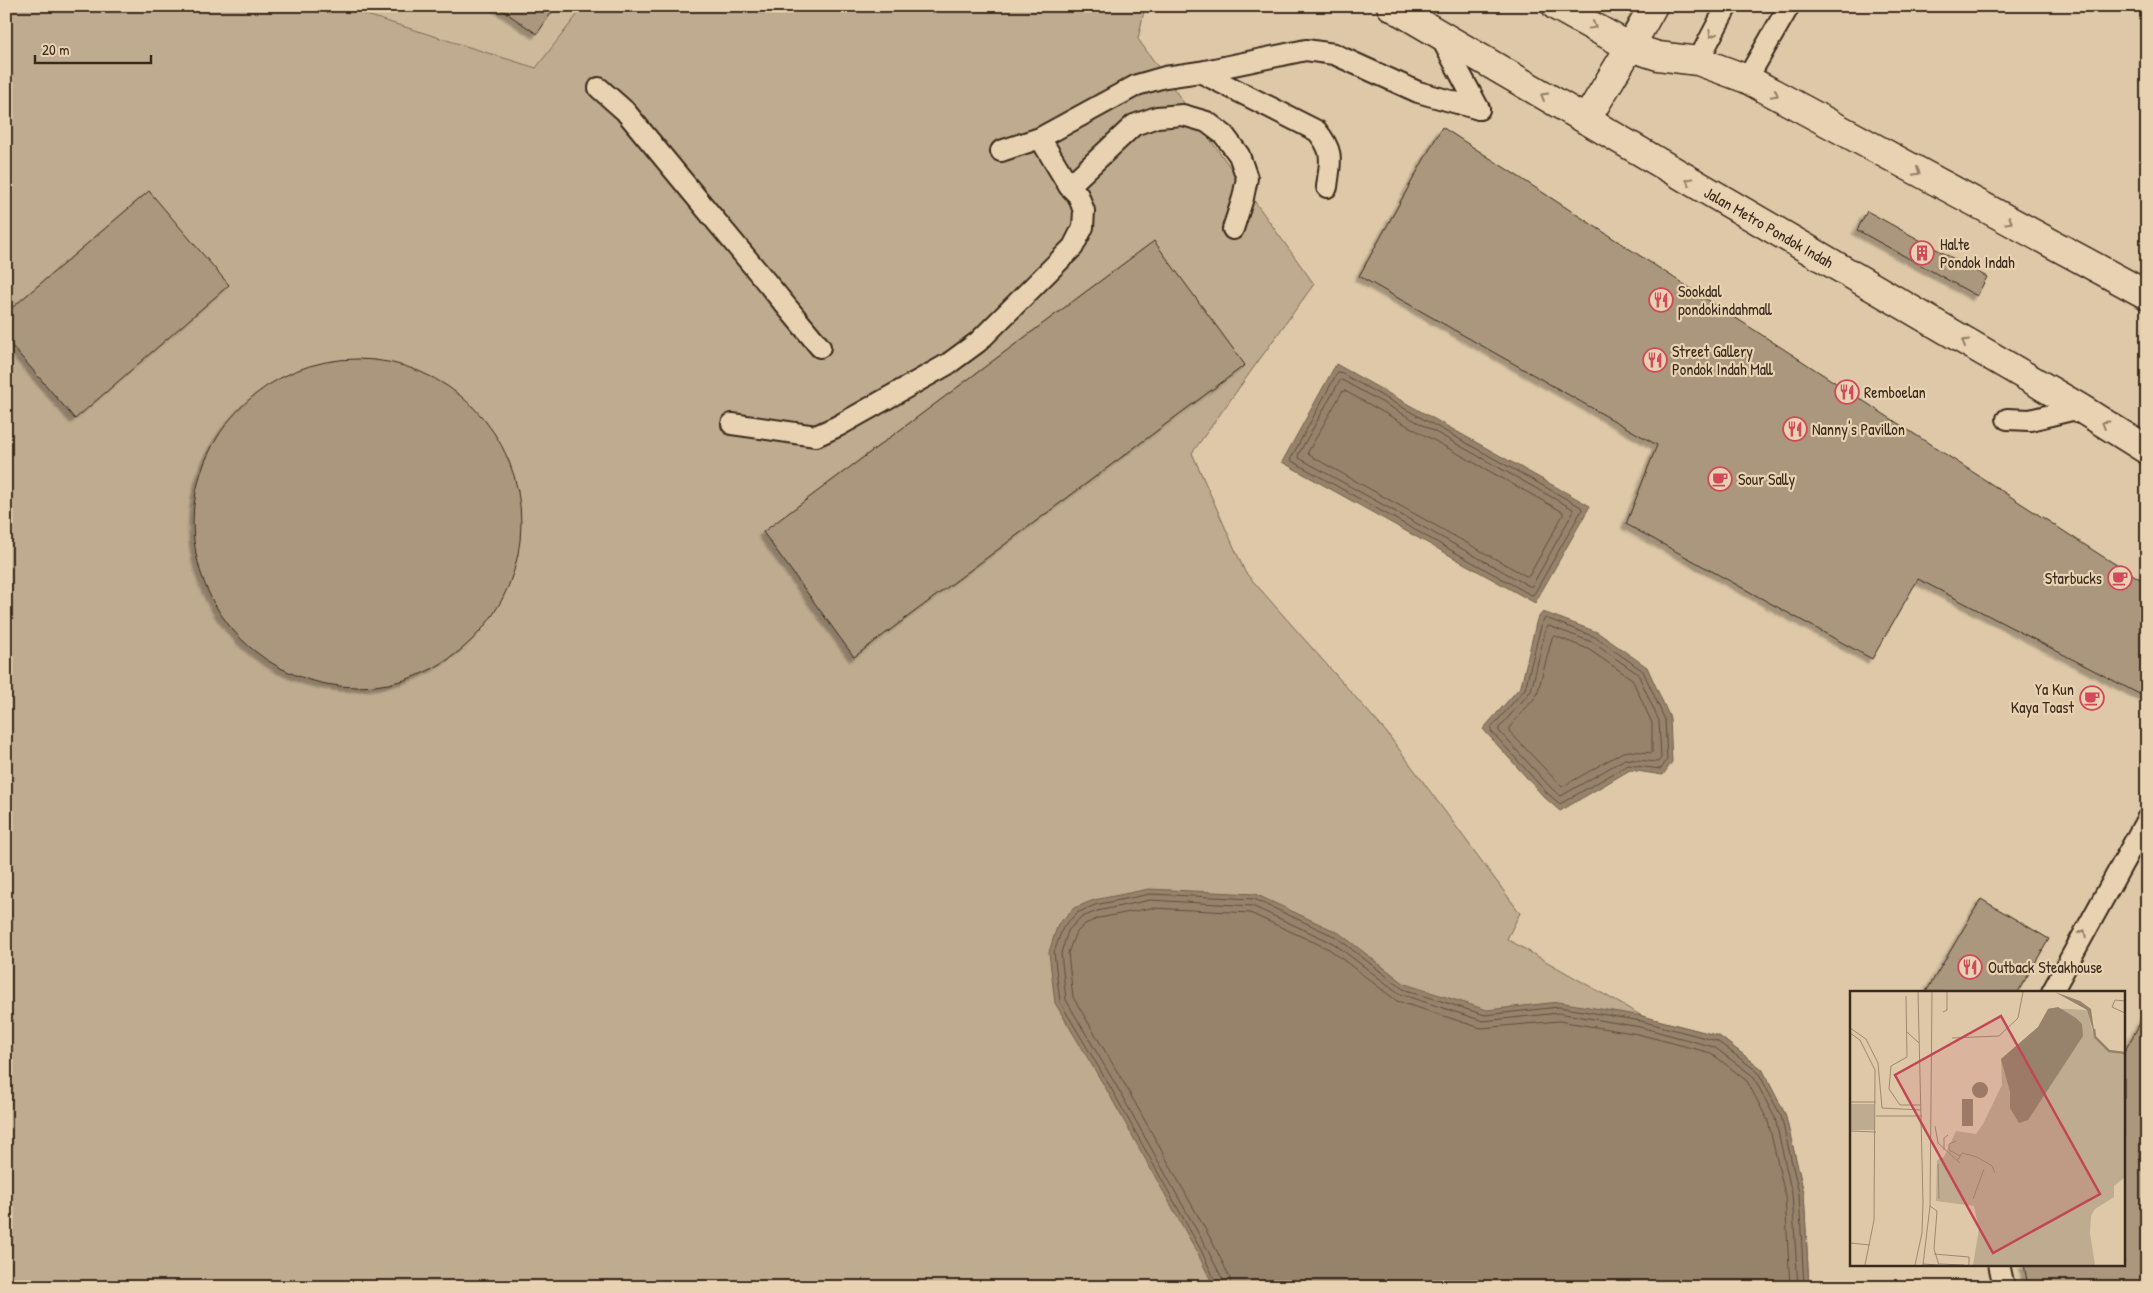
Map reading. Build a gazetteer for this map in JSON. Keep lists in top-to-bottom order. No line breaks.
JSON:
{"streets":{"main road":["Jalan Metro Pondok Indah"]},"places":{"building":["Halte Pondok Indah"],"restaurant":["Sookdal pondokindahmall","Street Gallery Pondok Indah Mall","Remboelan","Nanny's Pavillon","Outback Steakhouse"],"cafe":["Sour Sally","Starbucks","Ya Kun Kaya Toast"]},"scale_bar":"20 m"}
